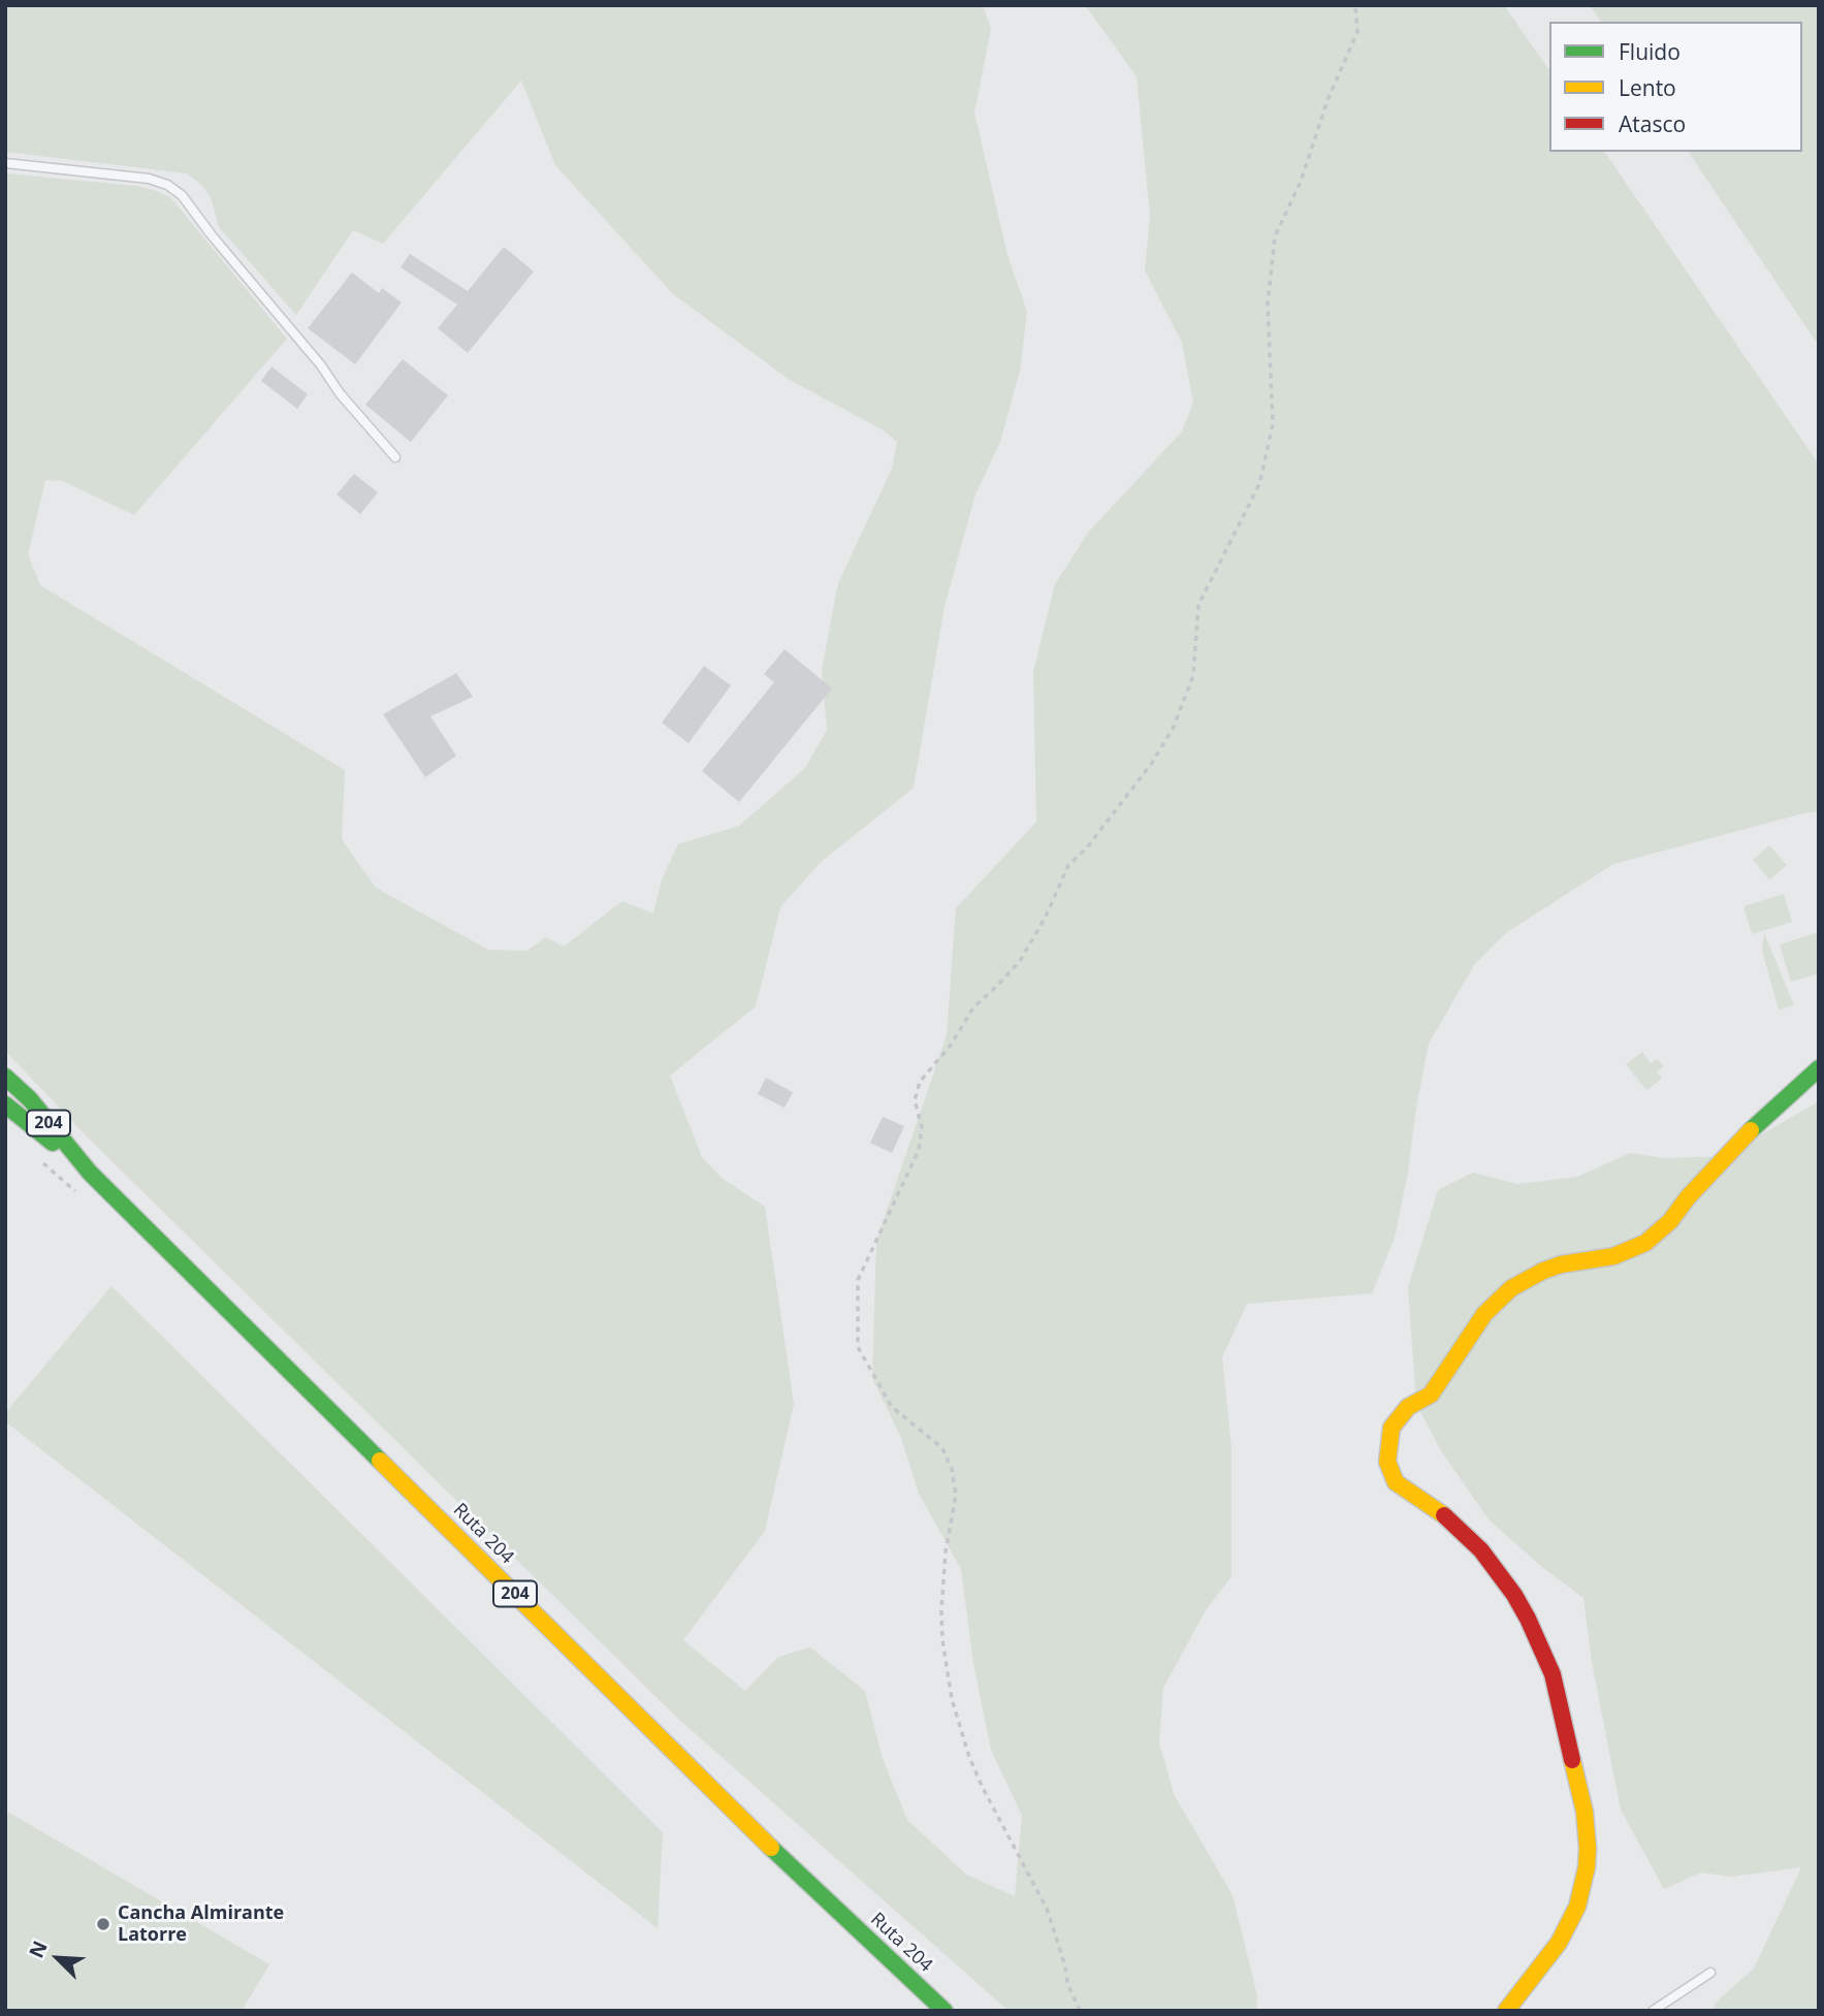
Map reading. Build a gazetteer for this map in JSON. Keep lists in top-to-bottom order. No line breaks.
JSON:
{"streets":{"main road":["204","Ruta 204"]},"places":["Cancha Almirante Latorre"],"legend":["Fluido","Lento","Atasco"],"north":"top left"}
